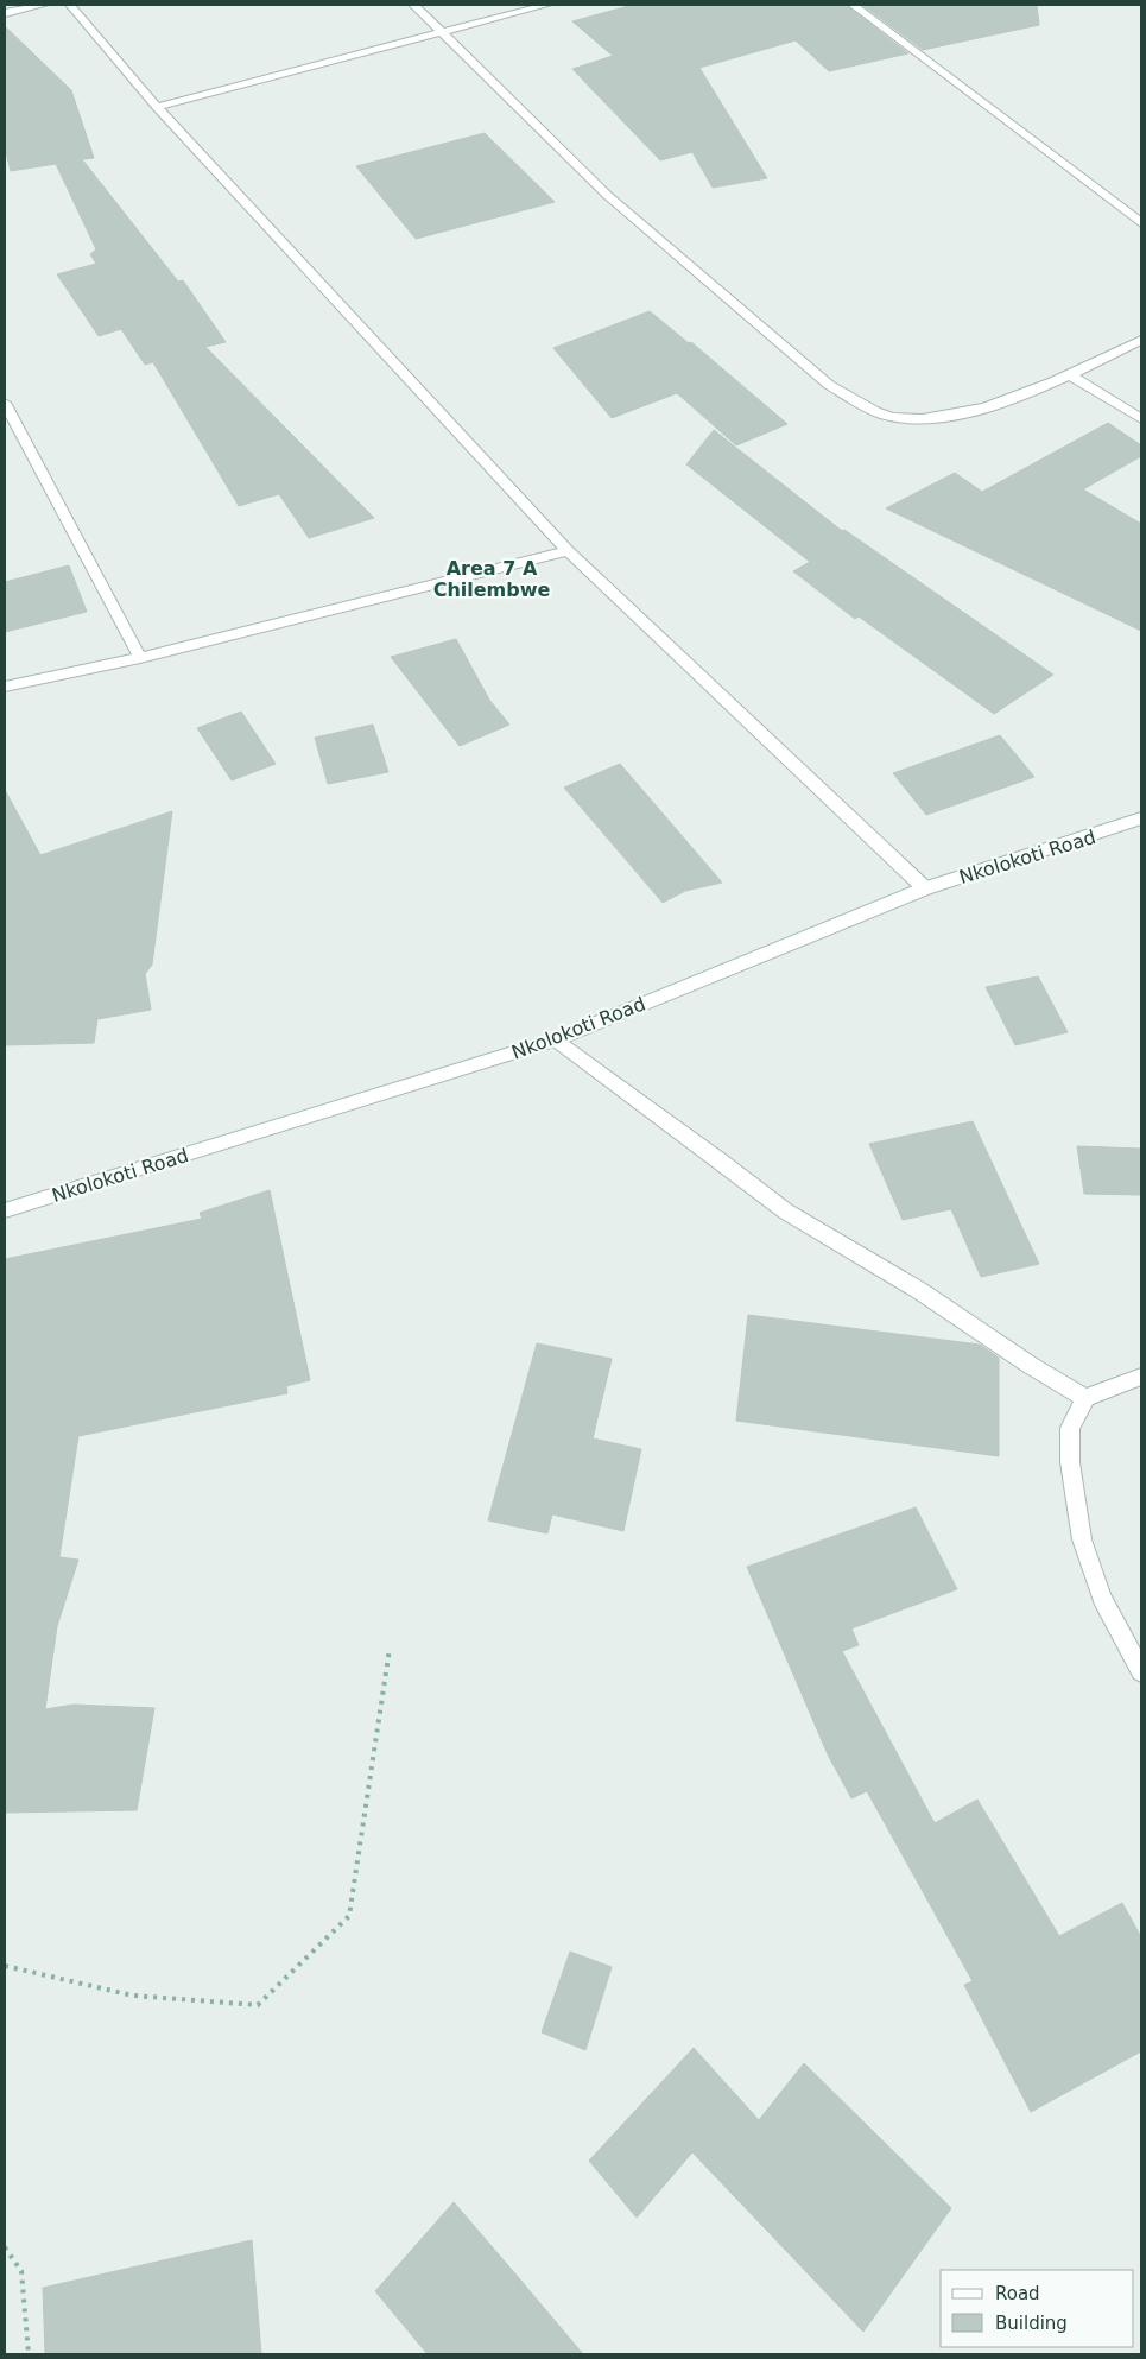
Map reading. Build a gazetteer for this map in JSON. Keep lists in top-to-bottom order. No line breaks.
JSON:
{"streets":{"street":["Nkolokoti Road"]},"districts":["Area 7 A Chilembwe"],"legend":["Road","Building"]}
